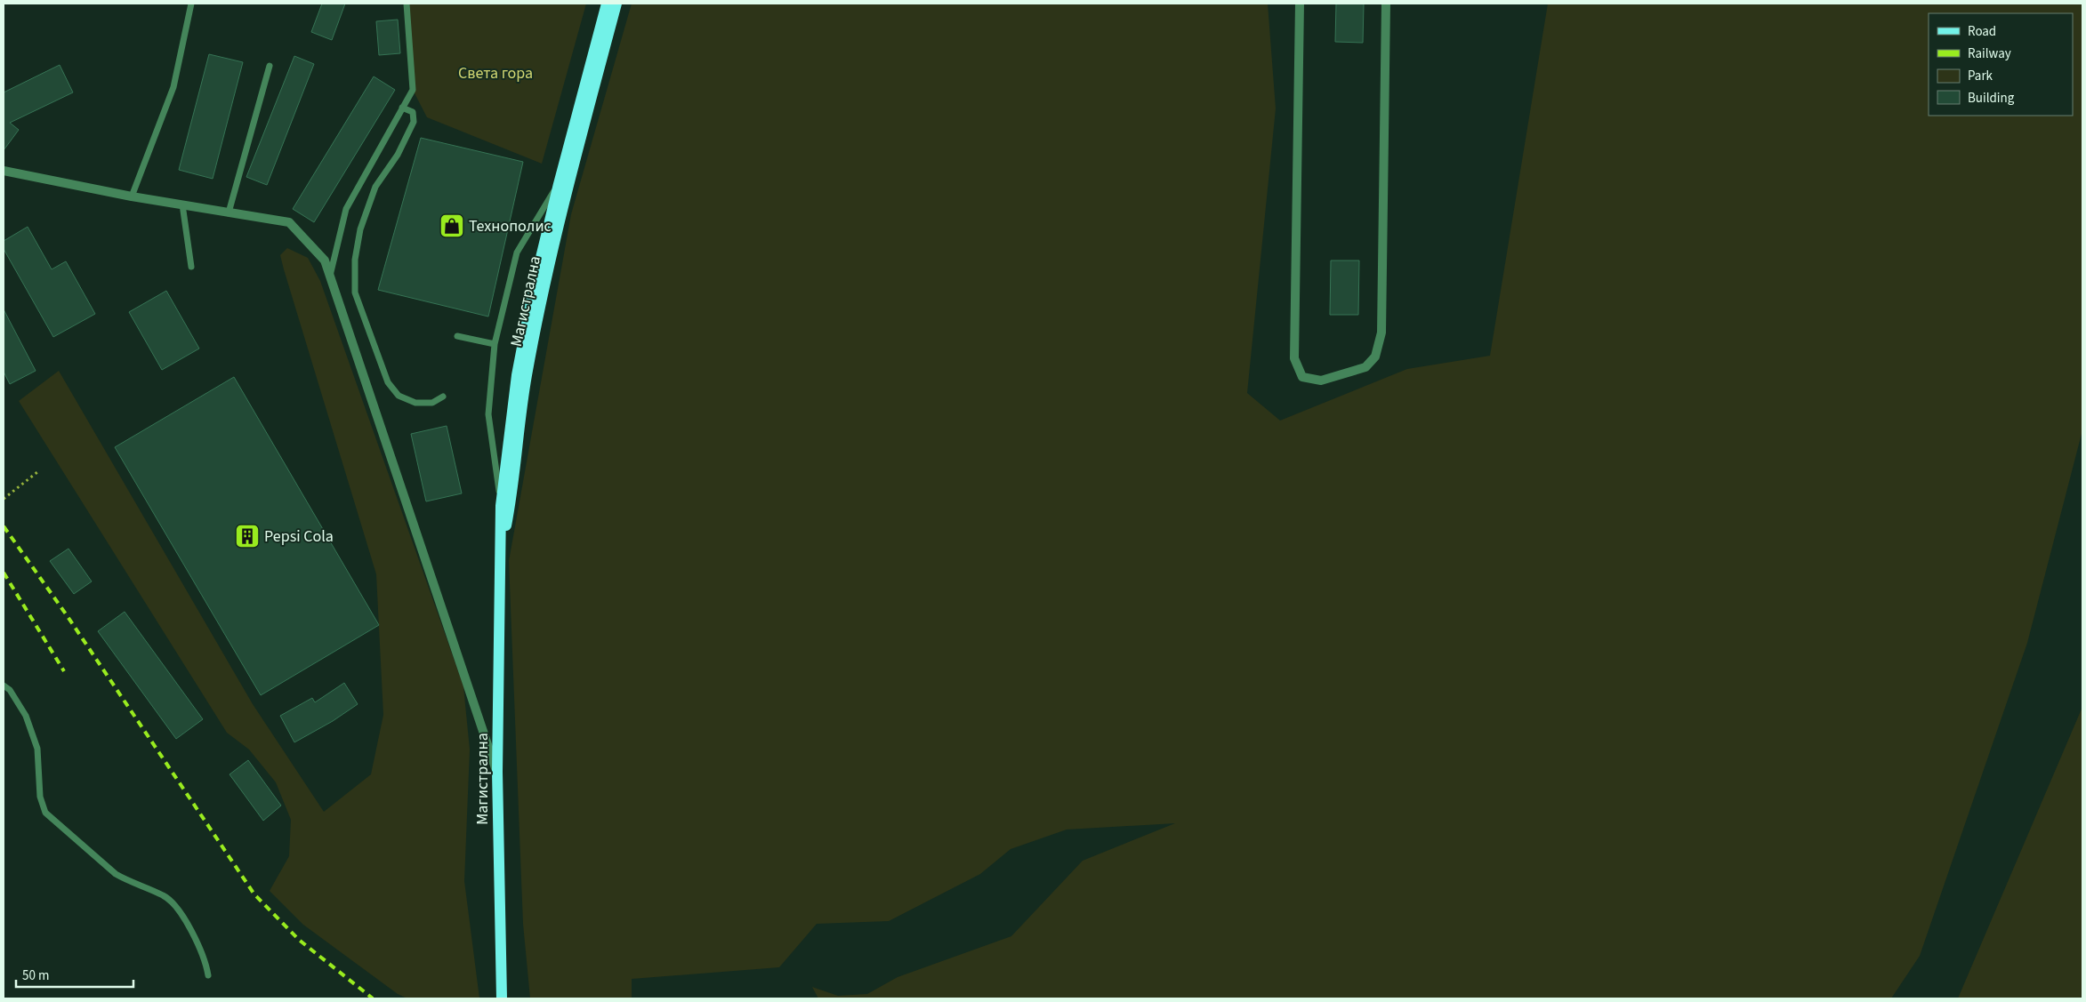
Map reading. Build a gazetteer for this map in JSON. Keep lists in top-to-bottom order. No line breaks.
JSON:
{"streets":{"main road":["Магистрална"]},"parks":["Света гора"],"places":{"shop":["Технополис"],"building":["Pepsi Cola"]},"legend":["Road","Railway","Park","Building"],"scale_bar":"50 m"}
